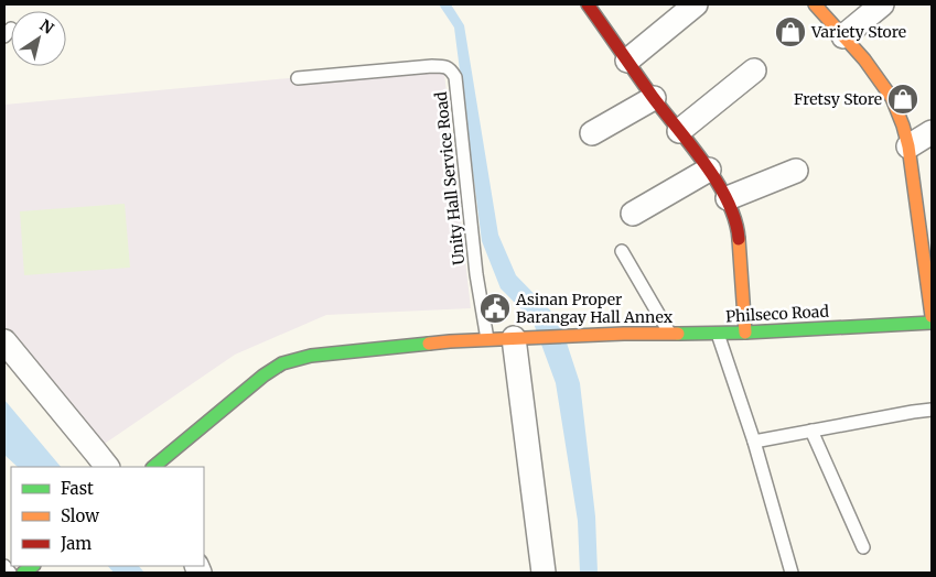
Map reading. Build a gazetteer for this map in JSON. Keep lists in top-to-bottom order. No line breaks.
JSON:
{"streets":{"street":["Philseco Road"],"lane":["Unity Hall Service Road"]},"crossings":[["Unity Hall Service Road","Philseco Road"]],"places":{"shop":["Variety Store","Fretsy Store"],"public building":["Asinan Proper Barangay Hall Annex"]},"legend":["Fast","Slow","Jam"],"north":"top right"}
